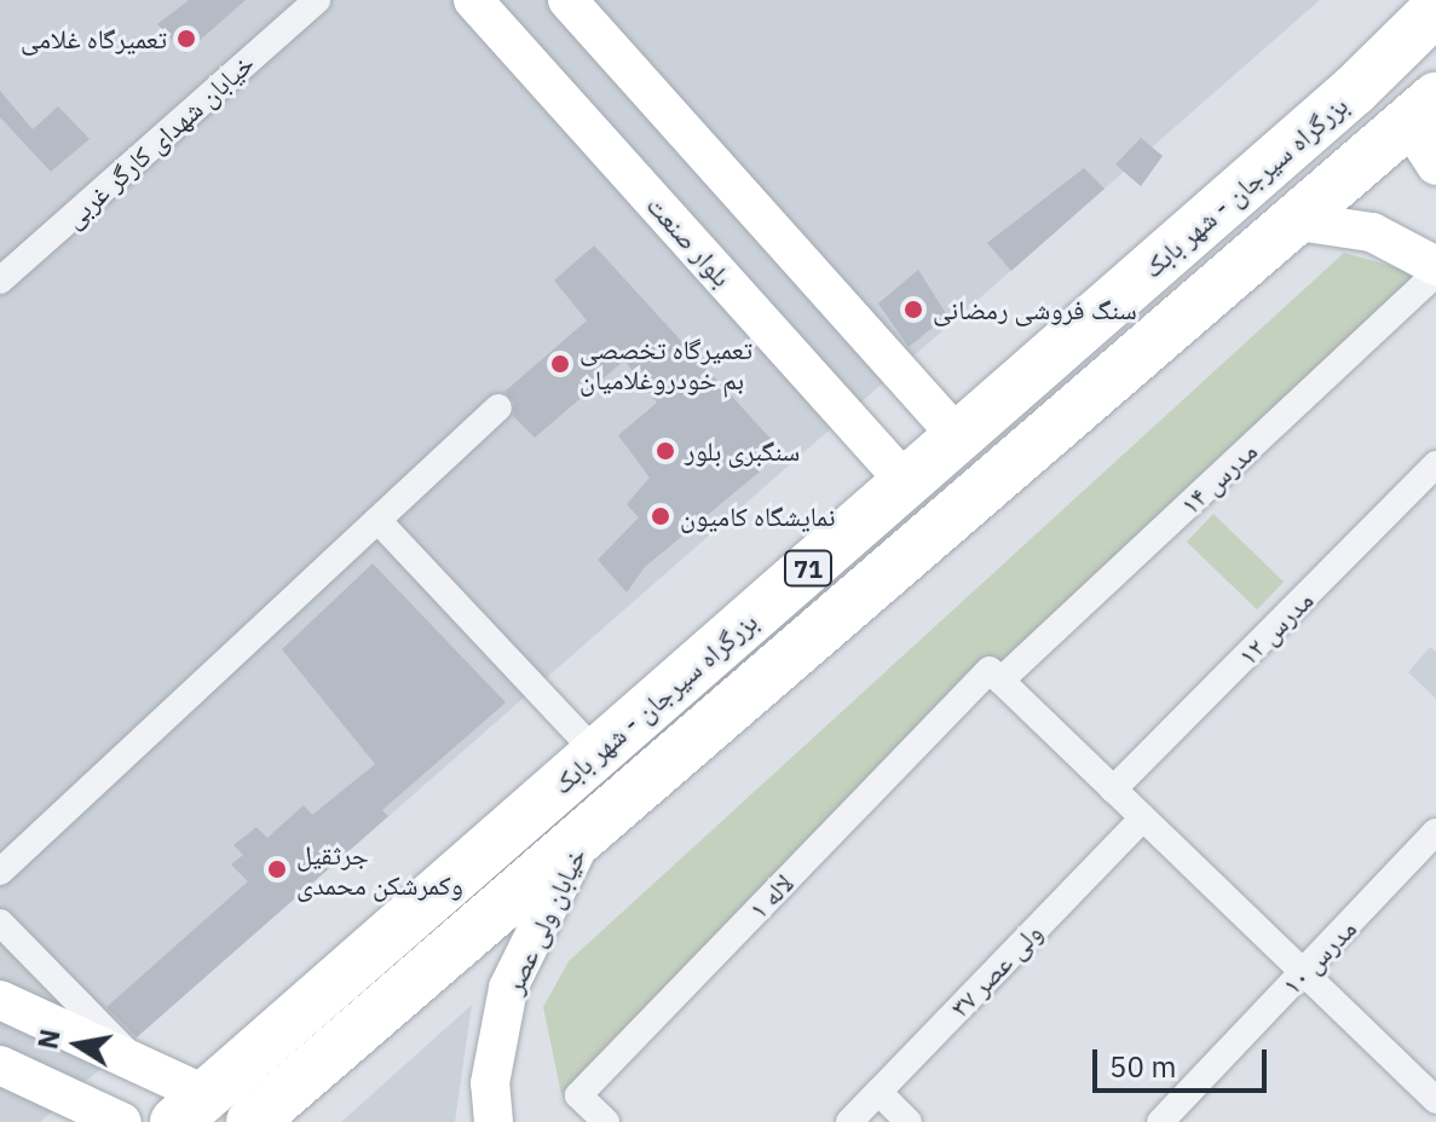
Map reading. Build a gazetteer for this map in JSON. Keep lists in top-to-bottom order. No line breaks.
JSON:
{"streets":{"highway":["بزرگراه سیرجان - شهر بابک","71"],"street":["خیابان شهدای کارگر غربی","بلوار صنعت","مدرس ۱۴","مدرس ۱۲","لاله ۱","خیابان ولی عصر","مدرس ۱۰","ولی عصر ۳۷"]},"crossings":[["بزرگراه سیرجان - شهر بابک","بلوار صنعت"],["بزرگراه سیرجان - شهر بابک","خیابان ولی عصر"],["مدرس ۱۴","لاله ۱"]],"places":["تعمیرگاه غلامی","سنگ فروشی رمضانی","تعمیرگاه تخصصی بم خودروغلامیان","سنگبری بلور","نمایشگاه کامیون","جرثقیل وکمرشکن محمدی"],"scale_bar":"50 m","north":"left"}
